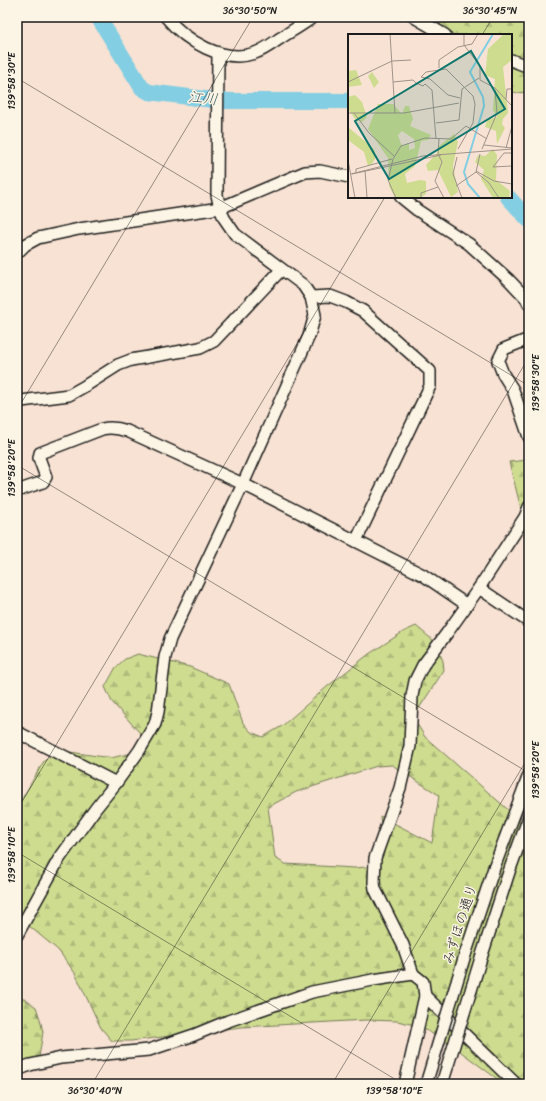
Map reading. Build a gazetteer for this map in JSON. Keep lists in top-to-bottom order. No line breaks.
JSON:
{"streets":{"street":["みずほの通り"]},"water":["江川"],"coordinates":["36°30'50\"N","36°30'45\"N","139°58'30\"E","139°58'20\"E","139°58'10\"E","36°30'40\"N"]}
